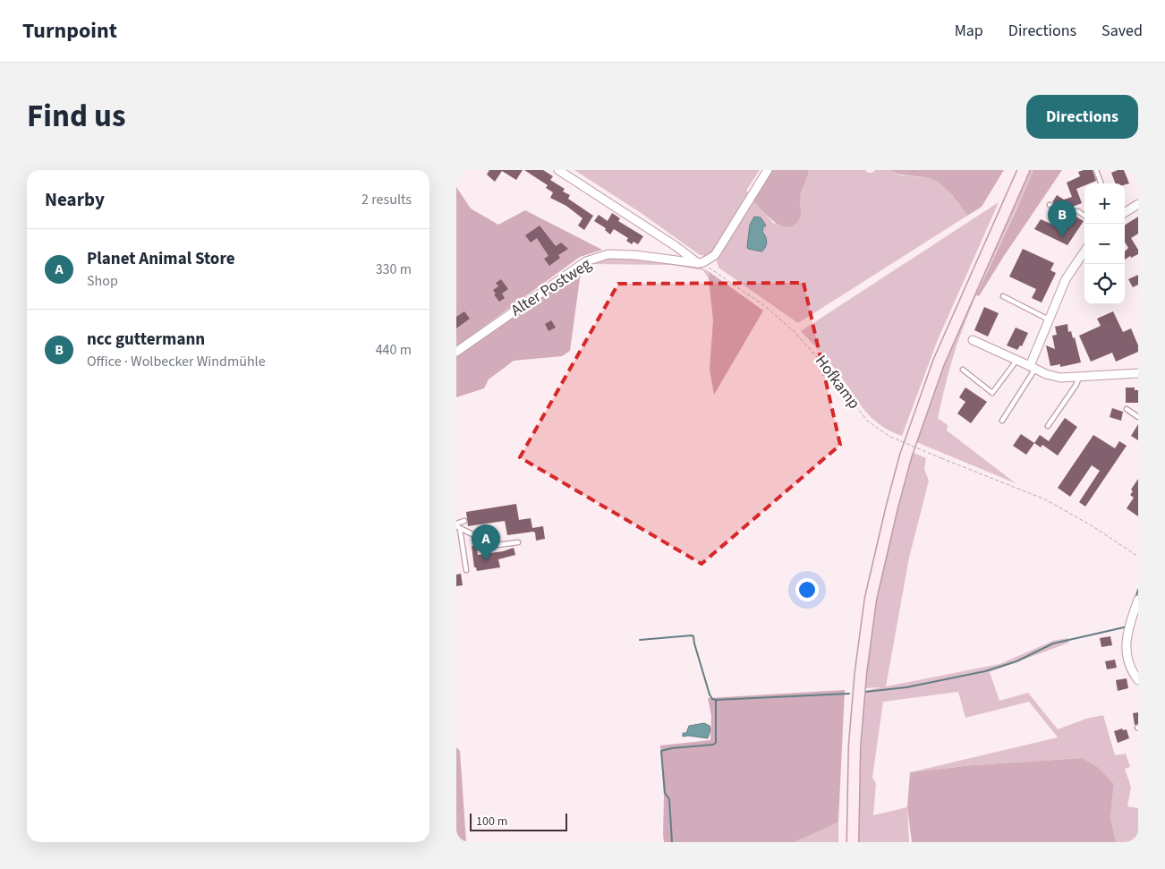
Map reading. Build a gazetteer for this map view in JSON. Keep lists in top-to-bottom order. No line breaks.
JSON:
{"streets":{"street":["Alter Postweg"],"path":["Hofkamp"]},"crossings":[["Alter Postweg","Hofkamp"]],"scale_bar":"100 m","page":{"header":"Turnpoint","nav":["Map","Directions","Saved"],"title":"Find us","buttons":"Directions","heading":["Nearby","2 results"],"map_buttons":["+","−"],"pins":["B","A"],"list":[{"mark":"A","name":"Planet Animal Store","note":"Shop","value":"330 m"},{"mark":"B","name":"ncc guttermann","note":"Office · Wolbecker Windmühle","value":"440 m"}],"scale":"100 m"}}
